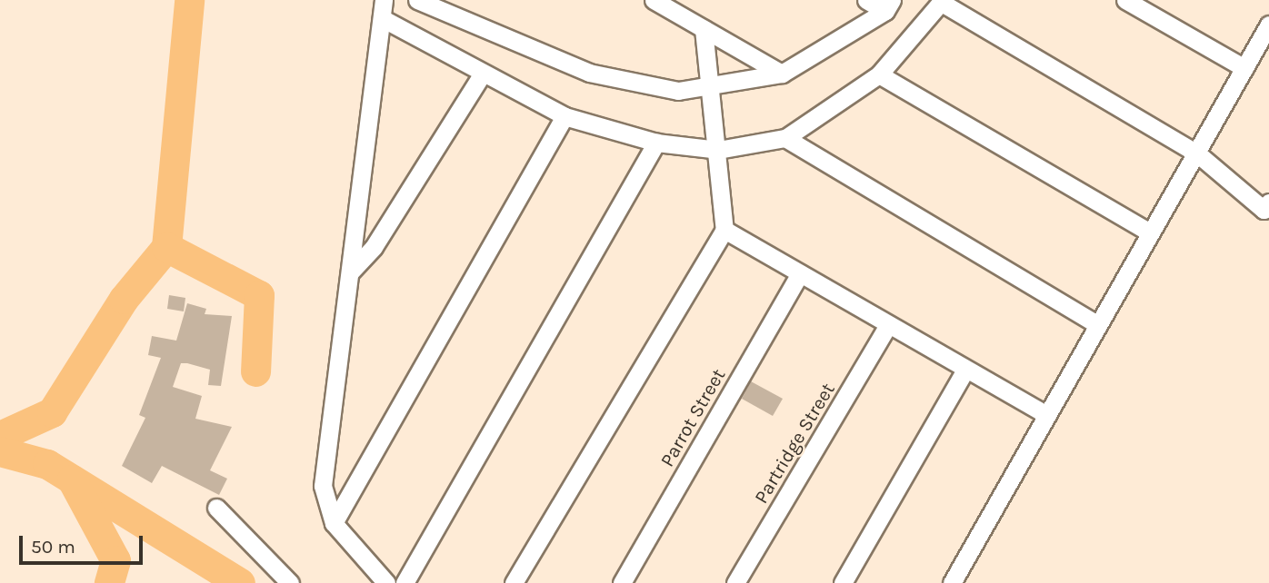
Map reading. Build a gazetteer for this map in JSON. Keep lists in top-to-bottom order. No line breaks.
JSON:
{"streets":{"street":["Parrot Street","Partridge Street"]},"scale_bar":"50 m"}
